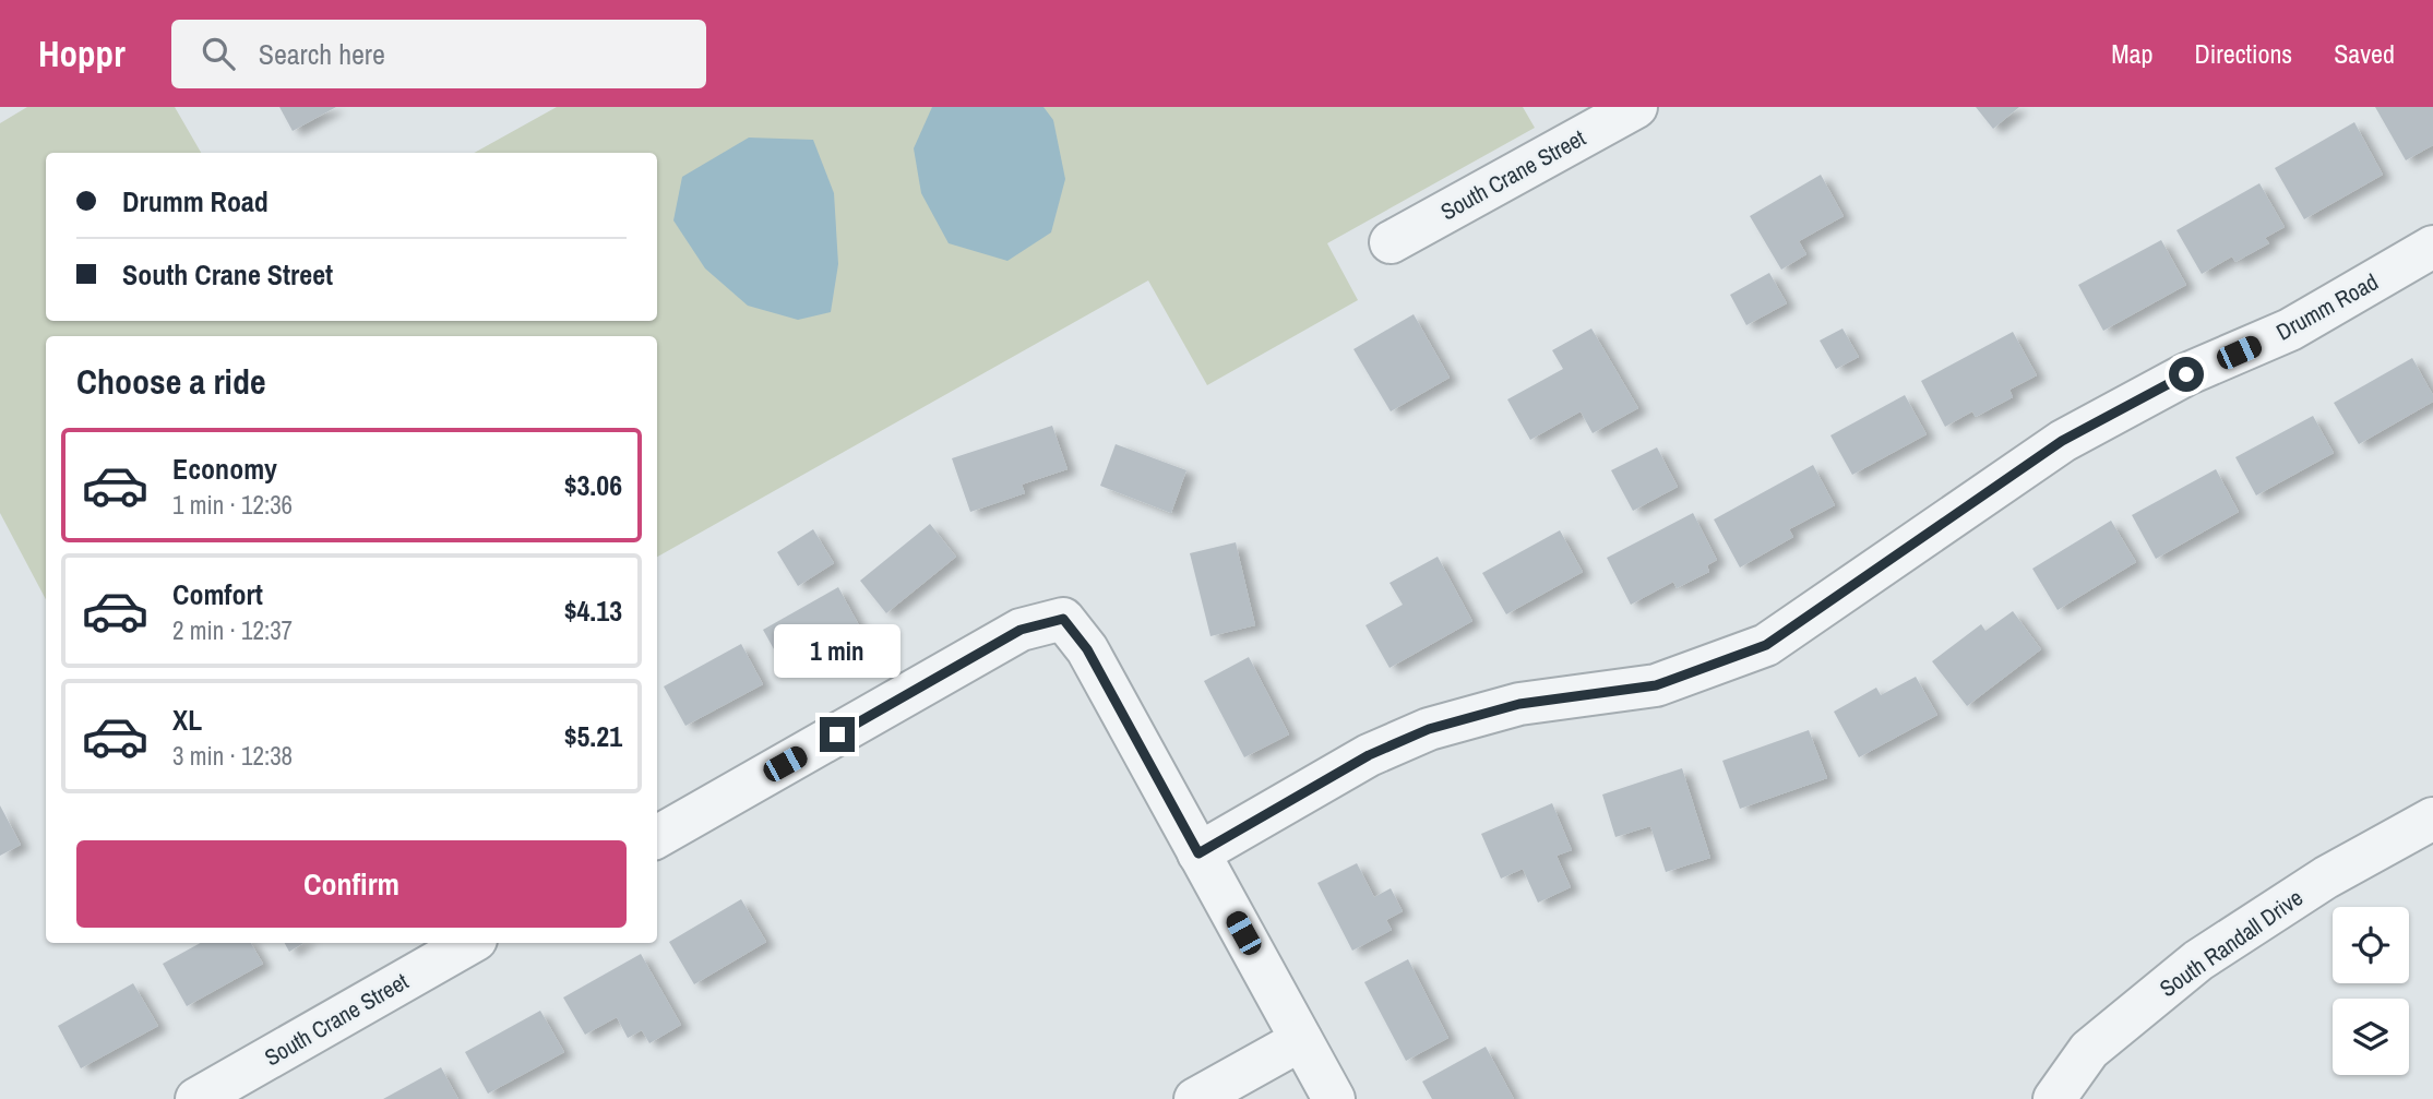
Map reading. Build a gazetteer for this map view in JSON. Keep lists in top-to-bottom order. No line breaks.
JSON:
{"streets":{"street":["South Crane Street","Drumm Road","South Randall Drive"]},"page":{"header":"Hoppr","search":"Search here","nav":["Map","Directions","Saved"],"banner":["Drumm Road","South Crane Street"],"heading":"Choose a ride","list":[{"name":"Economy","note":"1 min · 12:36","value":"$3.06"},{"name":"Comfort","note":"2 min · 12:37","value":"$4.13"},{"name":"XL","note":"3 min · 12:38","value":"$5.21"}],"bubble":"1 min","buttons":"Confirm"}}
